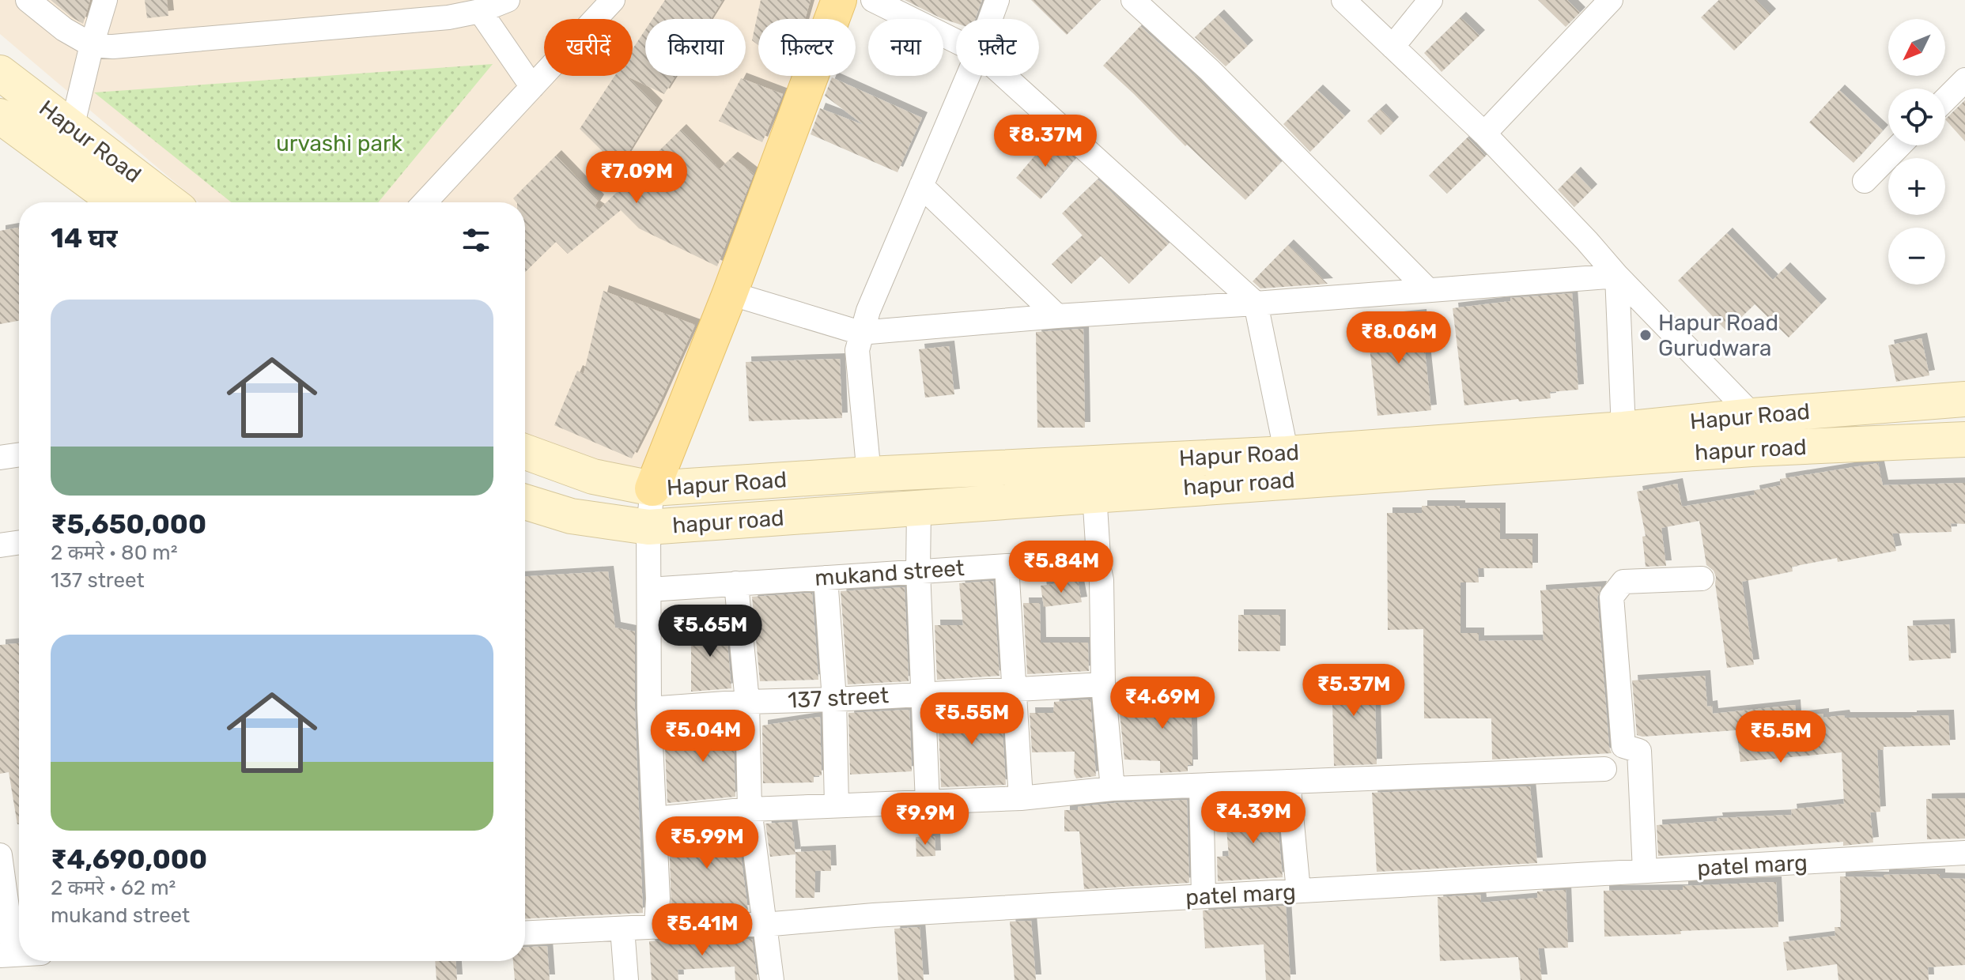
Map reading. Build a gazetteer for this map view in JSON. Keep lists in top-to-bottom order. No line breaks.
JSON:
{"streets":{"main road":["Hapur Road","hapur road"],"street":["mukand street","137 street","patel marg"]},"parks":["urvashi park"],"places":["Hapur Road Gurudwara"],"north":"bottom left","page":{"map_buttons":["+","−"],"chip":["खरीदें","किराया","फ़िल्टर","नया","फ़्लैट"],"price":["₹8.37M","₹7.09M","₹8.06M","₹5.84M","₹5.65M","₹5.37M","₹4.69M","₹5.55M","₹5.04M","₹5.5M","₹4.39M","₹9.9M","₹5.99M","₹5.41M"],"heading":"14 घर","list":[{"name":"₹5,650,000","note":"2 कमरे · 80 m² · 137 street"},{"name":"₹4,690,000","note":"2 कमरे · 62 m² · mukand street"}]}}
